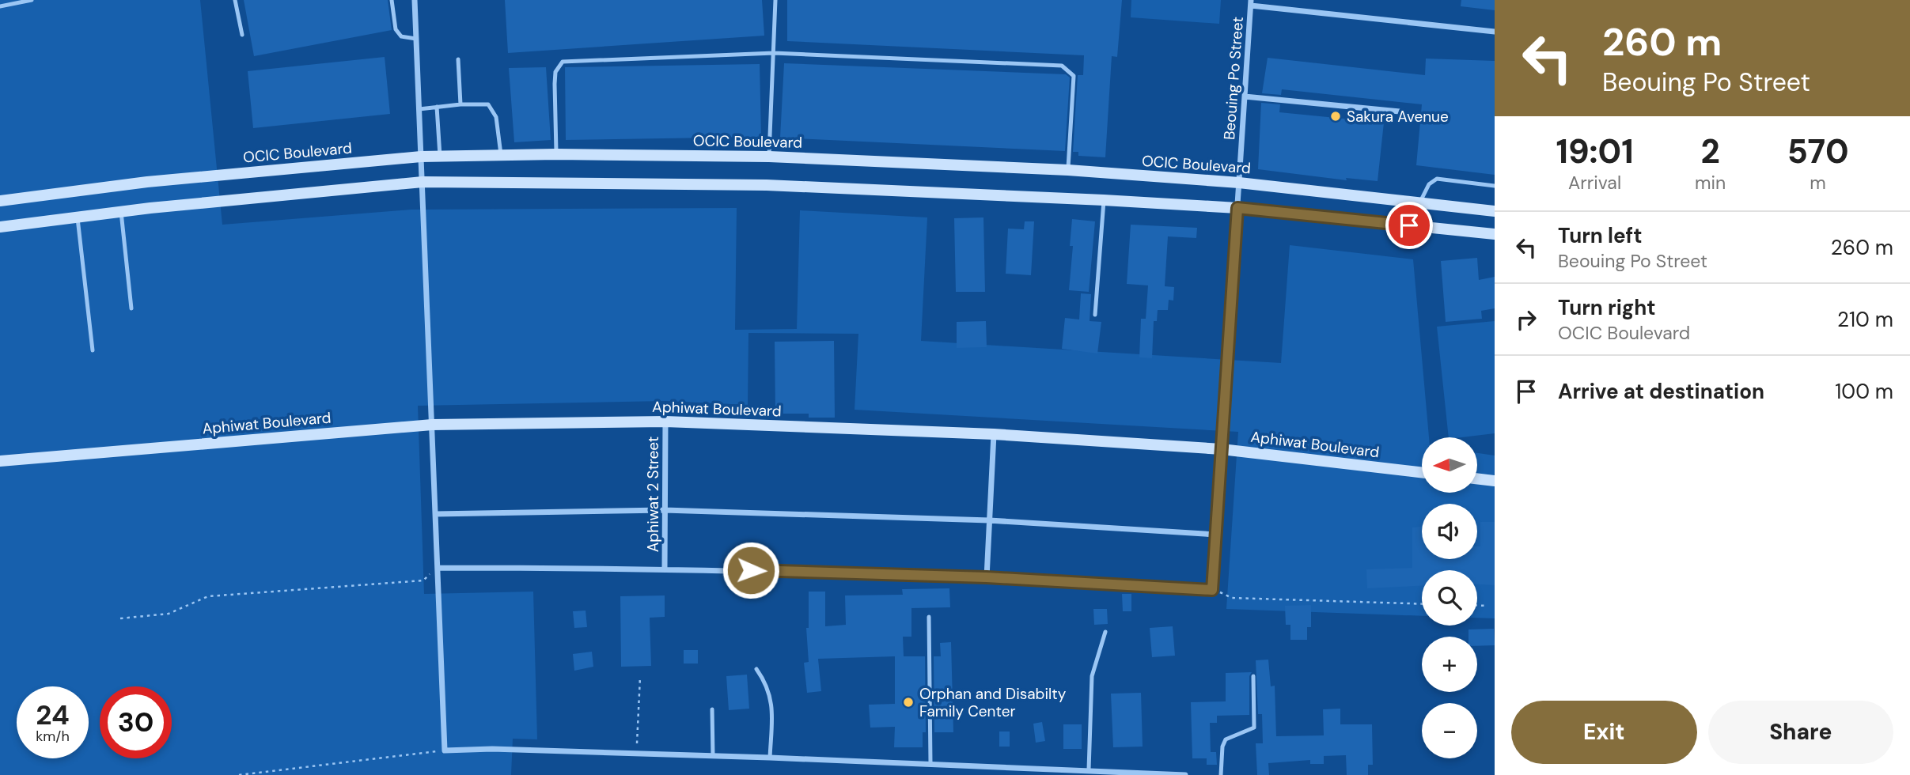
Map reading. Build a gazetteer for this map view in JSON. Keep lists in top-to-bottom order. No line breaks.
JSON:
{"streets":{"street":["Beouing Po Street","OCIC Boulevard","Aphiwat Boulevard","Aphiwat 2 Street"]},"crossings":[["Beouing Po Street","OCIC Boulevard"],["Beouing Po Street","Aphiwat Boulevard"],["Aphiwat Boulevard","Aphiwat 2 Street"]],"places":["Sakura Avenue","Orphan and Disabilty Family Center"],"north":"left","page":{"turn":["260 m","Beouing Po Street"],"eta":["19:01","Arrival","2","min","570","m"],"list":[{"name":"Turn left","note":"Beouing Po Street","value":"260 m"},{"name":"Turn right","note":"OCIC Boulevard","value":"210 m"},{"name":"Arrive at destination","value":"100 m"}],"map_buttons":["+","−"],"speed":"24 km/h","limit":"30","buttons":["Exit","Share"]}}
